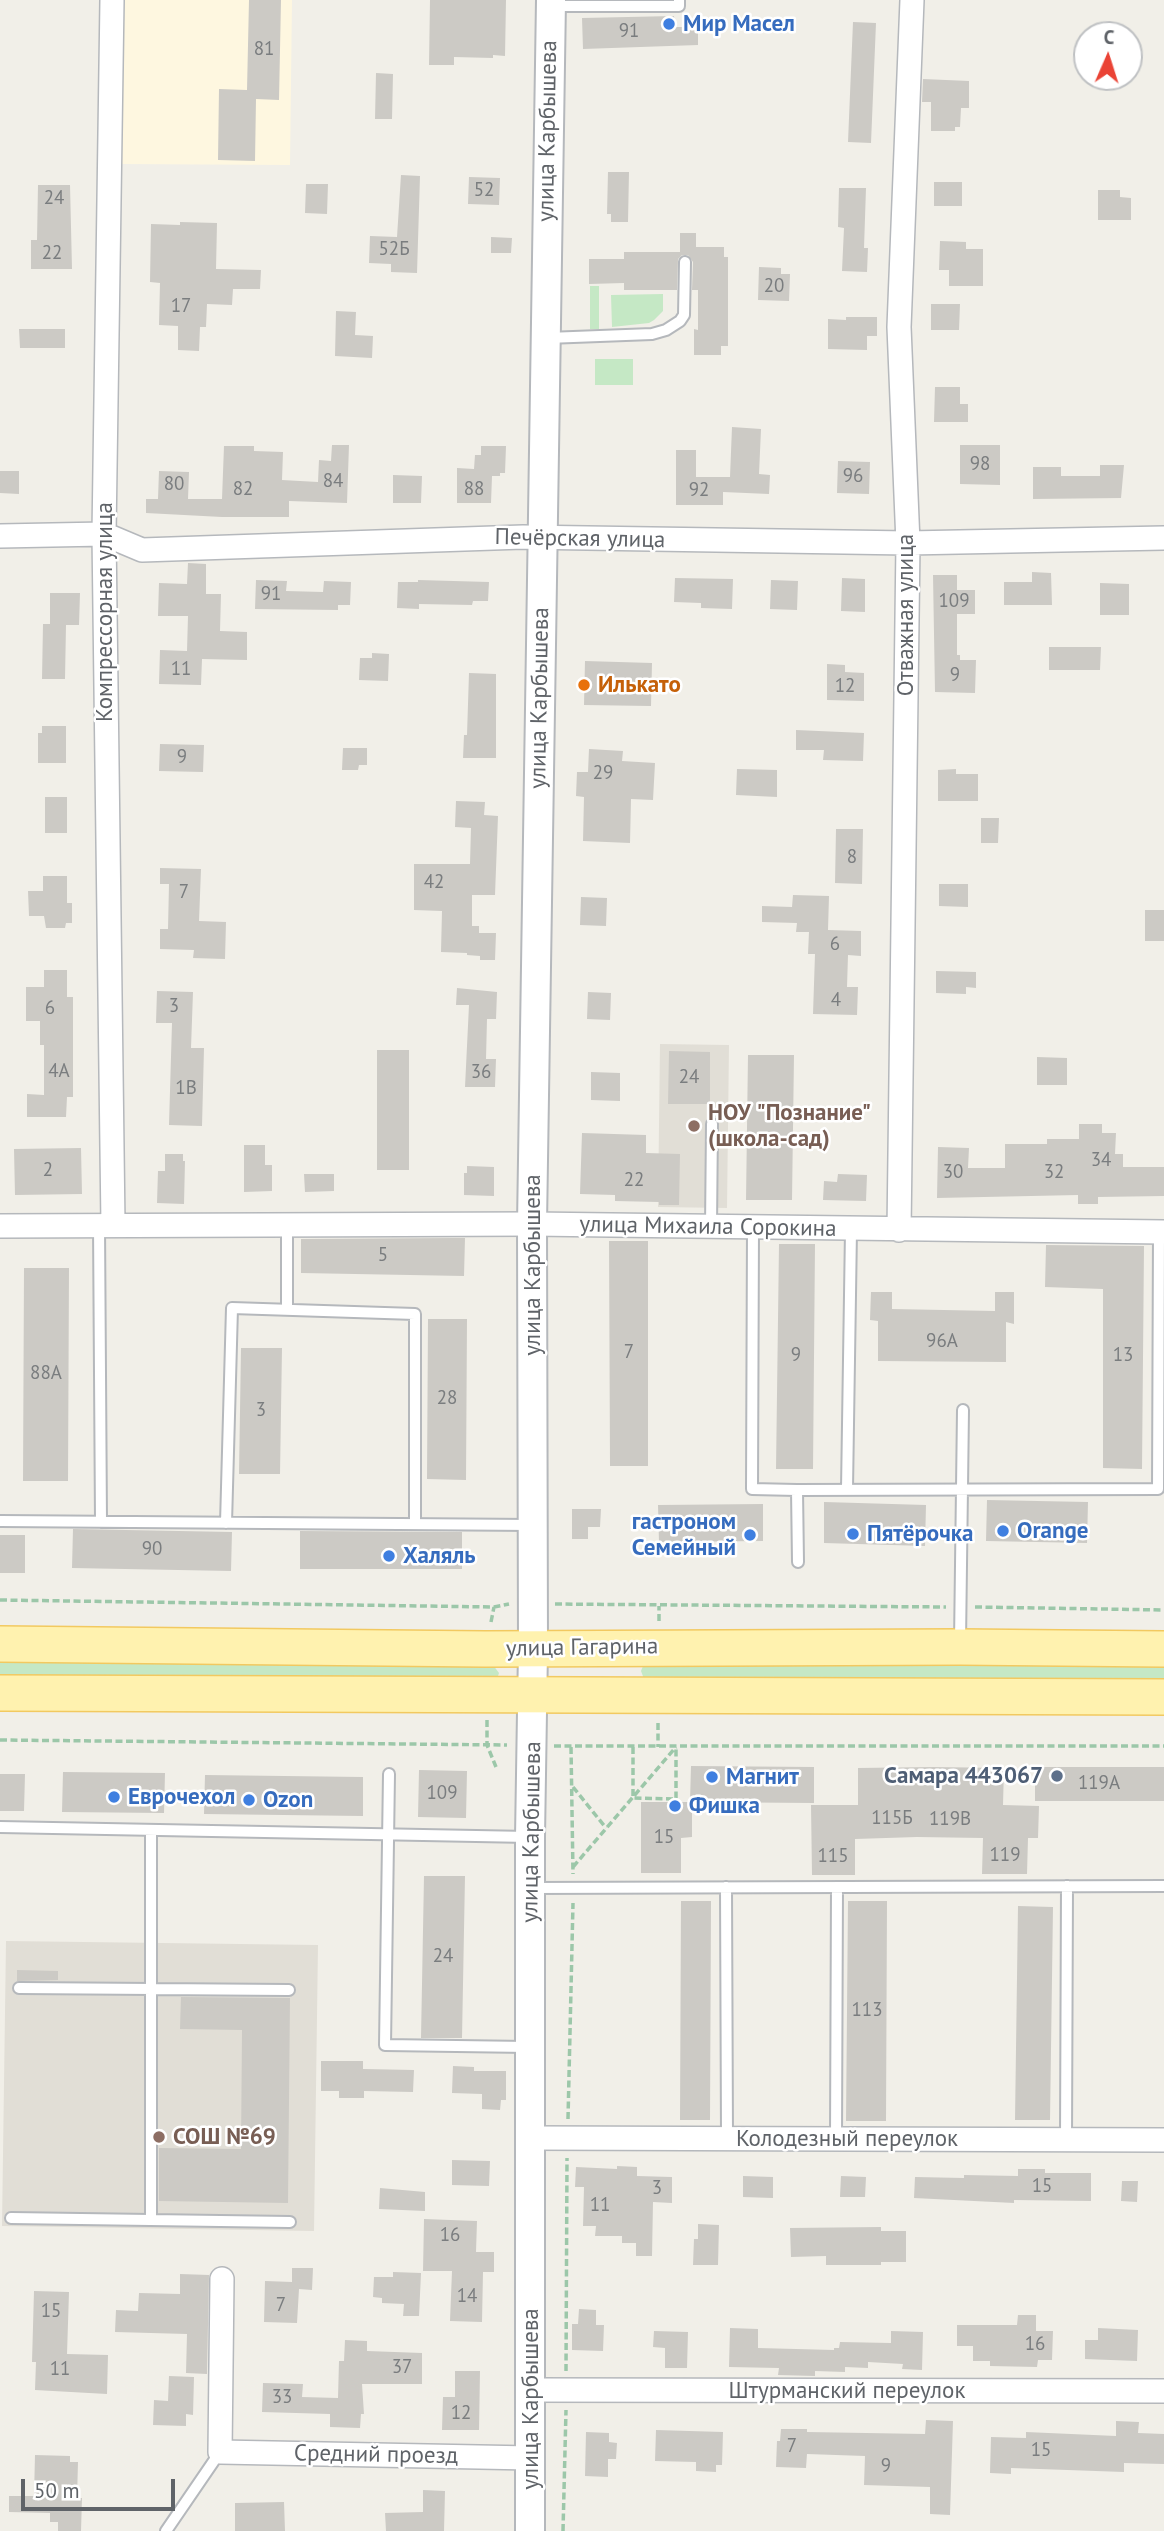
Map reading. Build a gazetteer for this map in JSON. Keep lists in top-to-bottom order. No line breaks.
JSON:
{"streets":{"main road":["улица Гагарина"],"street":["улица Карбышева","Печёрская улица","Компрессорная улица","Отважная улица","улица Михаила Сорокина","Колодезный переулок","Штурманский переулок","Средний проезд"]},"crossings":[["улица Карбышева","Печёрская улица"],["улица Карбышева","улица Михаила Сорокина"],["улица Карбышева","улица Гагарина"],["улица Карбышева","Колодезный переулок"],["улица Карбышева","Штурманский переулок"],["улица Карбышева","Средний проезд"],["Печёрская улица","Компрессорная улица"],["Печёрская улица","Отважная улица"],["Компрессорная улица","улица Михаила Сорокина"],["Отважная улица","улица Михаила Сорокина"]],"places":["Мир Масел","Илькато","НОУ \"Познание\" (школа-сад)","Orange","Пятёрочка","гастроном Семейный","Халяль","Самара 443067","Магнит","Еврочехол","Ozon","Фишка","СОШ №69"],"house_numbers":["91","81","52","24","52Б","22","20","17","98","96","84","80","82","88","92","91","109","11","9","12","9","29","8","42","7","6","4","3","6","4А","36","24","1В","34","2","30","32","22","5","96А","7","9","13","88А","28","3","90","119А","109","115Б","119В","15","119","115","24","113","15","3","11","16","14","7","15","16","37","11","33","12","7","15","9"],"scale_bar":"50 m","north":"top"}
